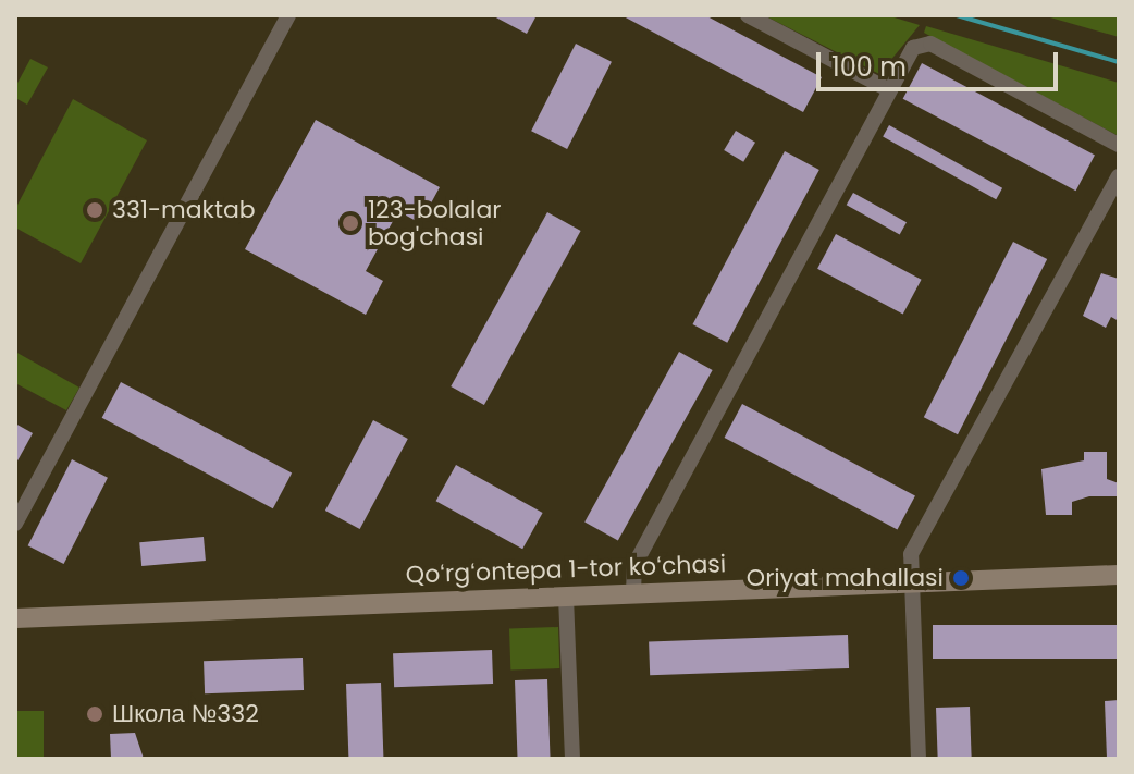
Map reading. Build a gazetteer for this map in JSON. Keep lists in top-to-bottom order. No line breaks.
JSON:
{"streets":{"street":["Qoʻrgʻontepa 1-tor koʻchasi"]},"places":["331-maktab","123-bolalar bog'chasi","Oriyat mahallasi","Школа №332"],"scale_bar":"100 m"}
